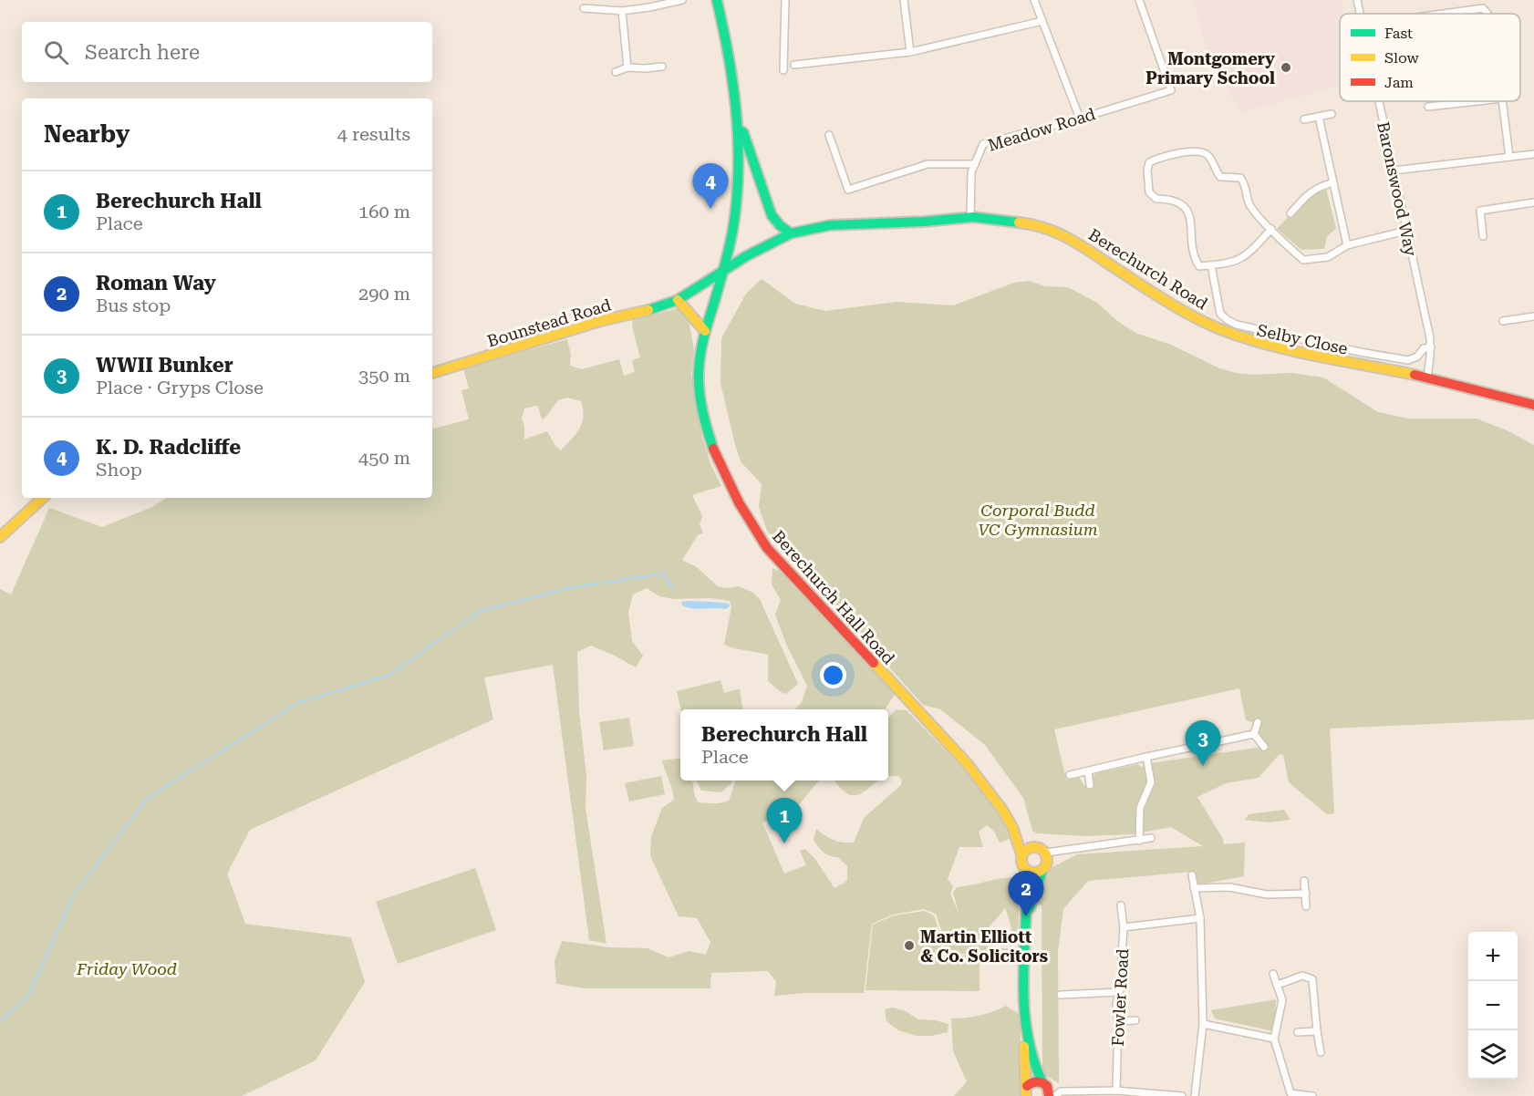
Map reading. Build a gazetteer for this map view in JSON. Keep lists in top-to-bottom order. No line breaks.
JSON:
{"streets":{"street":["Meadow Road","Baronswood Way","Berechurch Road","Bounstead Road","Selby Close","Berechurch Hall Road","Fowler Road"]},"crossings":[["Meadow Road","Berechurch Road"],["Baronswood Way","Berechurch Road"],["Baronswood Way","Selby Close"],["Berechurch Road","Bounstead Road"],["Berechurch Road","Berechurch Hall Road"],["Bounstead Road","Berechurch Hall Road"]],"parks":["Corporal Budd VC Gymnasium","Friday Wood"],"places":["Montgomery Primary School","Martin Elliott & Co. Solicitors"],"legend":["Fast","Slow","Jam"],"page":{"search":"Search here","heading":["Nearby","4 results"],"pins":["4","3","1","2"],"list":[{"mark":"1","name":"Berechurch Hall","note":"Place","value":"160 m"},{"mark":"2","name":"Roman Way","note":"Bus stop","value":"290 m"},{"mark":"3","name":"WWII Bunker","note":"Place · Gryps Close","value":"350 m"},{"mark":"4","name":"K. D. Radcliffe","note":"Shop","value":"450 m"}],"popup":["Berechurch Hall","Place"],"map_buttons":["+","−"]}}
